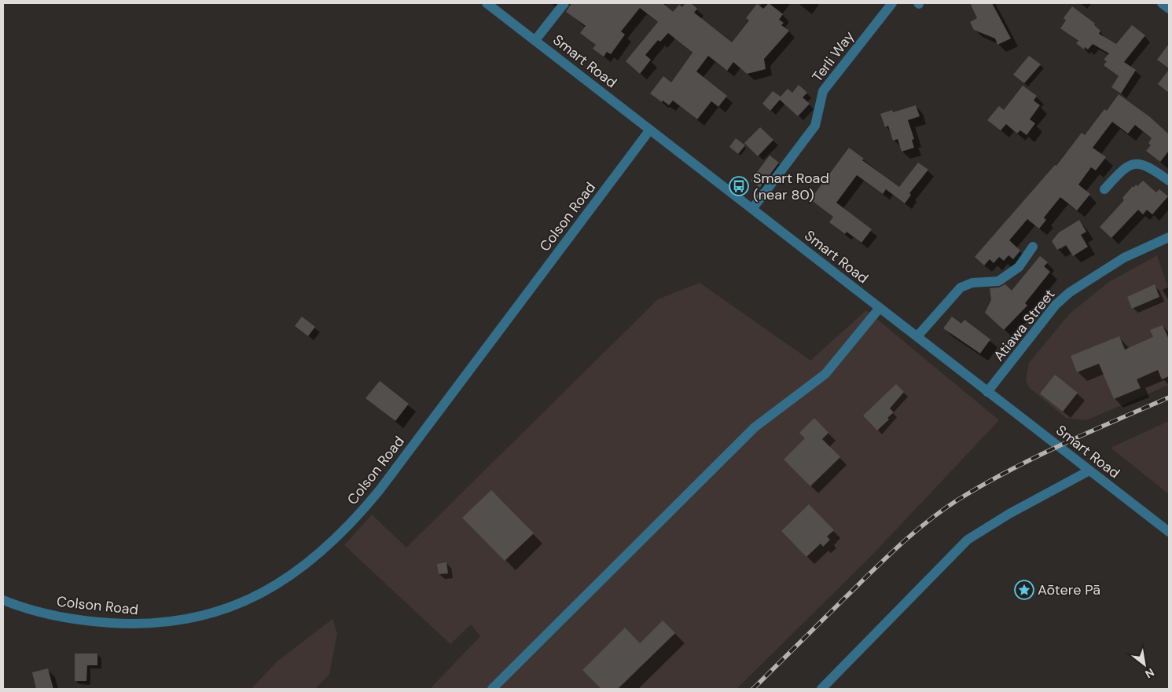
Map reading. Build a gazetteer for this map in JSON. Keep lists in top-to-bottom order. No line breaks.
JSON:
{"streets":{"street":["Terli Way","Smart Road","Colson Road","Atiawa Street"]},"crossings":[["Terli Way","Smart Road"],["Smart Road","Colson Road"],["Smart Road","Atiawa Street"]],"places":{"bus stop":["Smart Road (near 80)"],"place":["Aōtere Pā"]},"north":"bottom right"}
